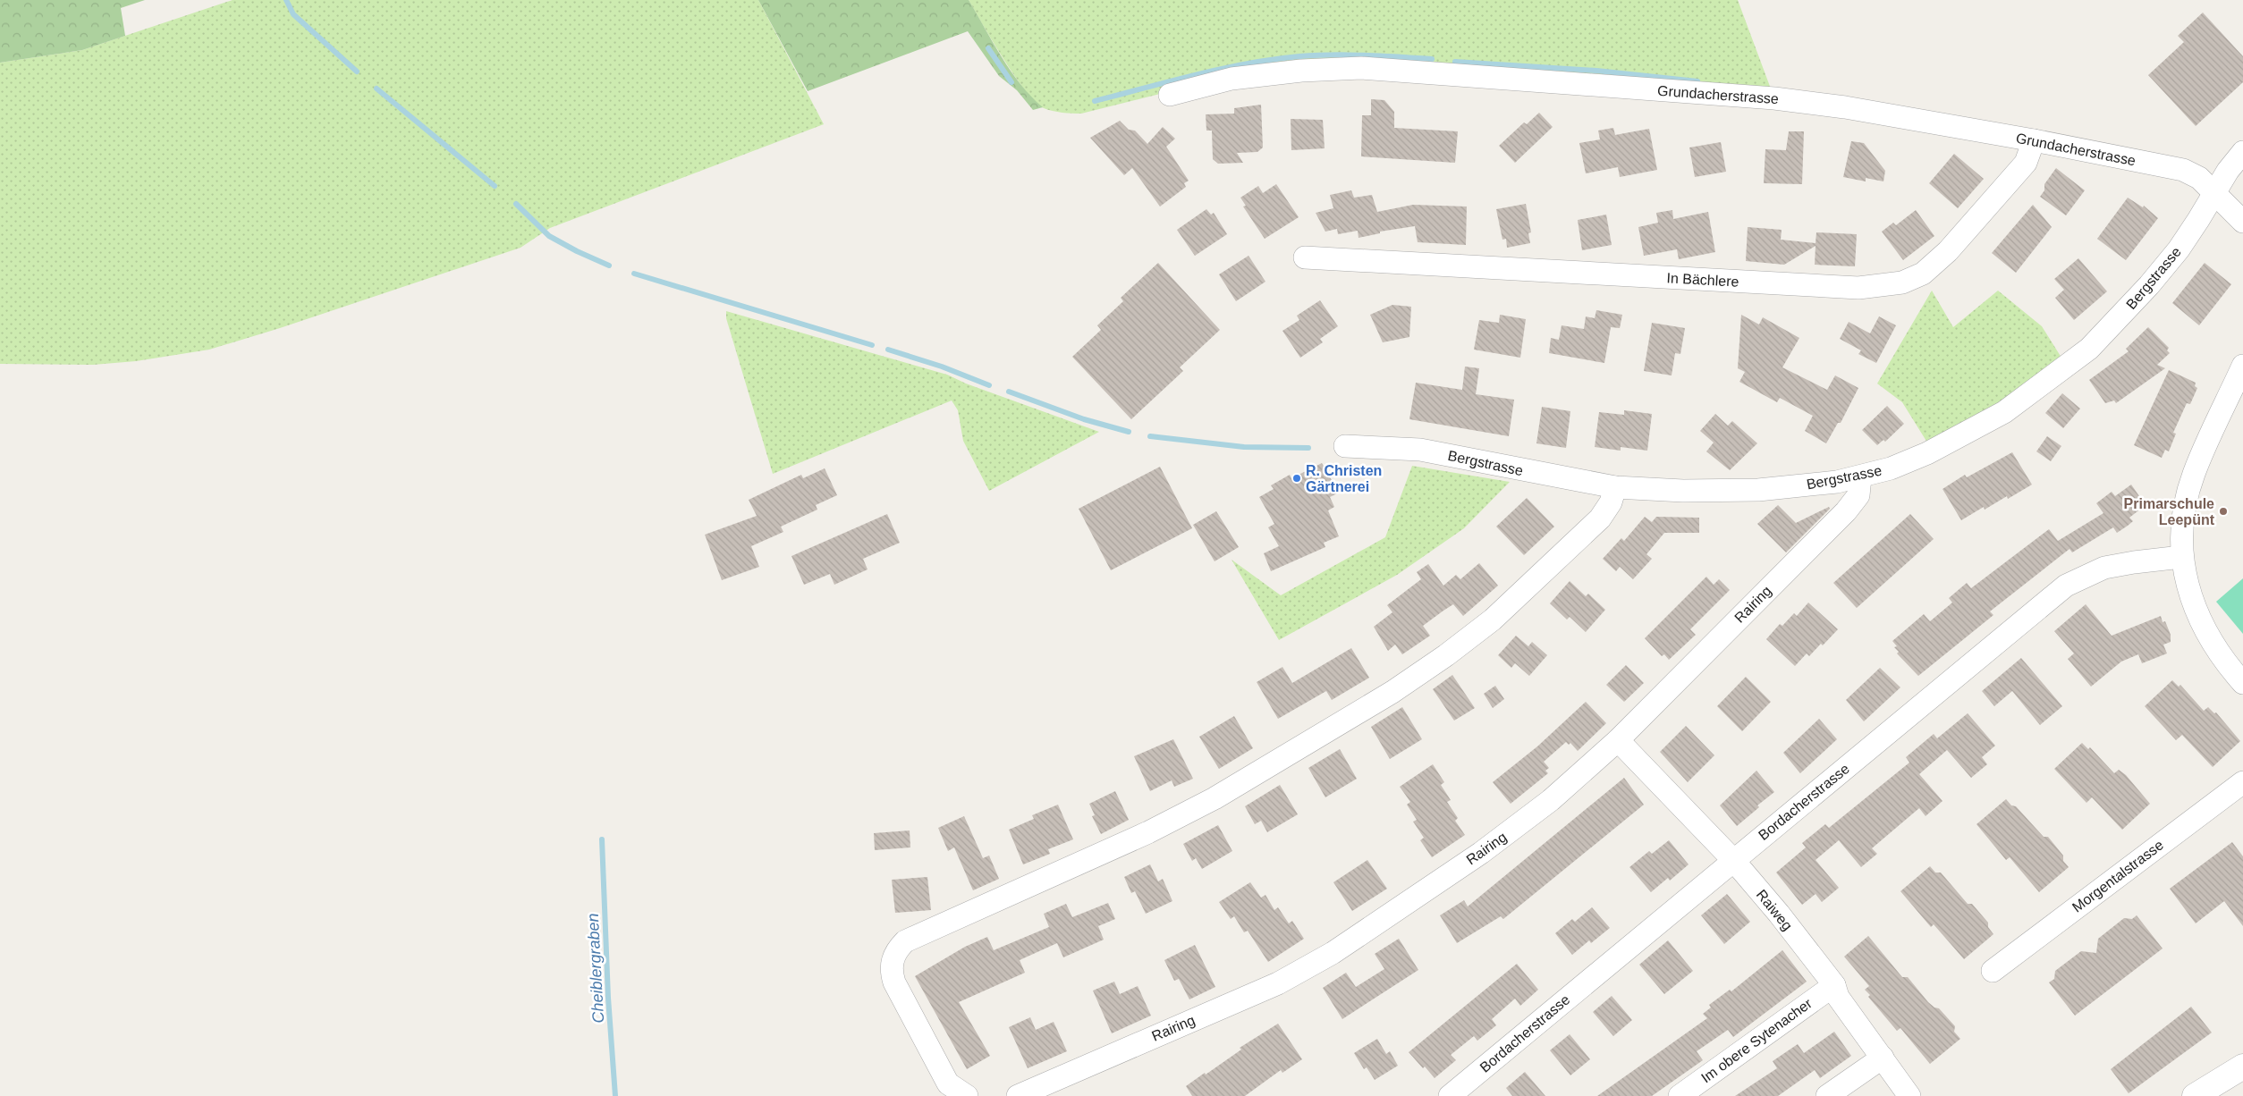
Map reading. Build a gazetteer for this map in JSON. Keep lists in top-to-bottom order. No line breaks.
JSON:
{"streets":{"street":["Grundacherstrasse","Bergstrasse","In Bächlere","Rairing","Bordacherstrasse","Morgentalstrasse","Raiweg","Im obere Sytenacher"]},"crossings":[["Grundacherstrasse","Bergstrasse"],["Grundacherstrasse","In Bächlere"],["Bergstrasse","Rairing"],["Rairing","Raiweg"],["Bordacherstrasse","Raiweg"],["Raiweg","Im obere Sytenacher"]],"water":["Cheiblergraben"],"places":["R. Christen Gärtnerei","Primarschule Leepünt"]}
